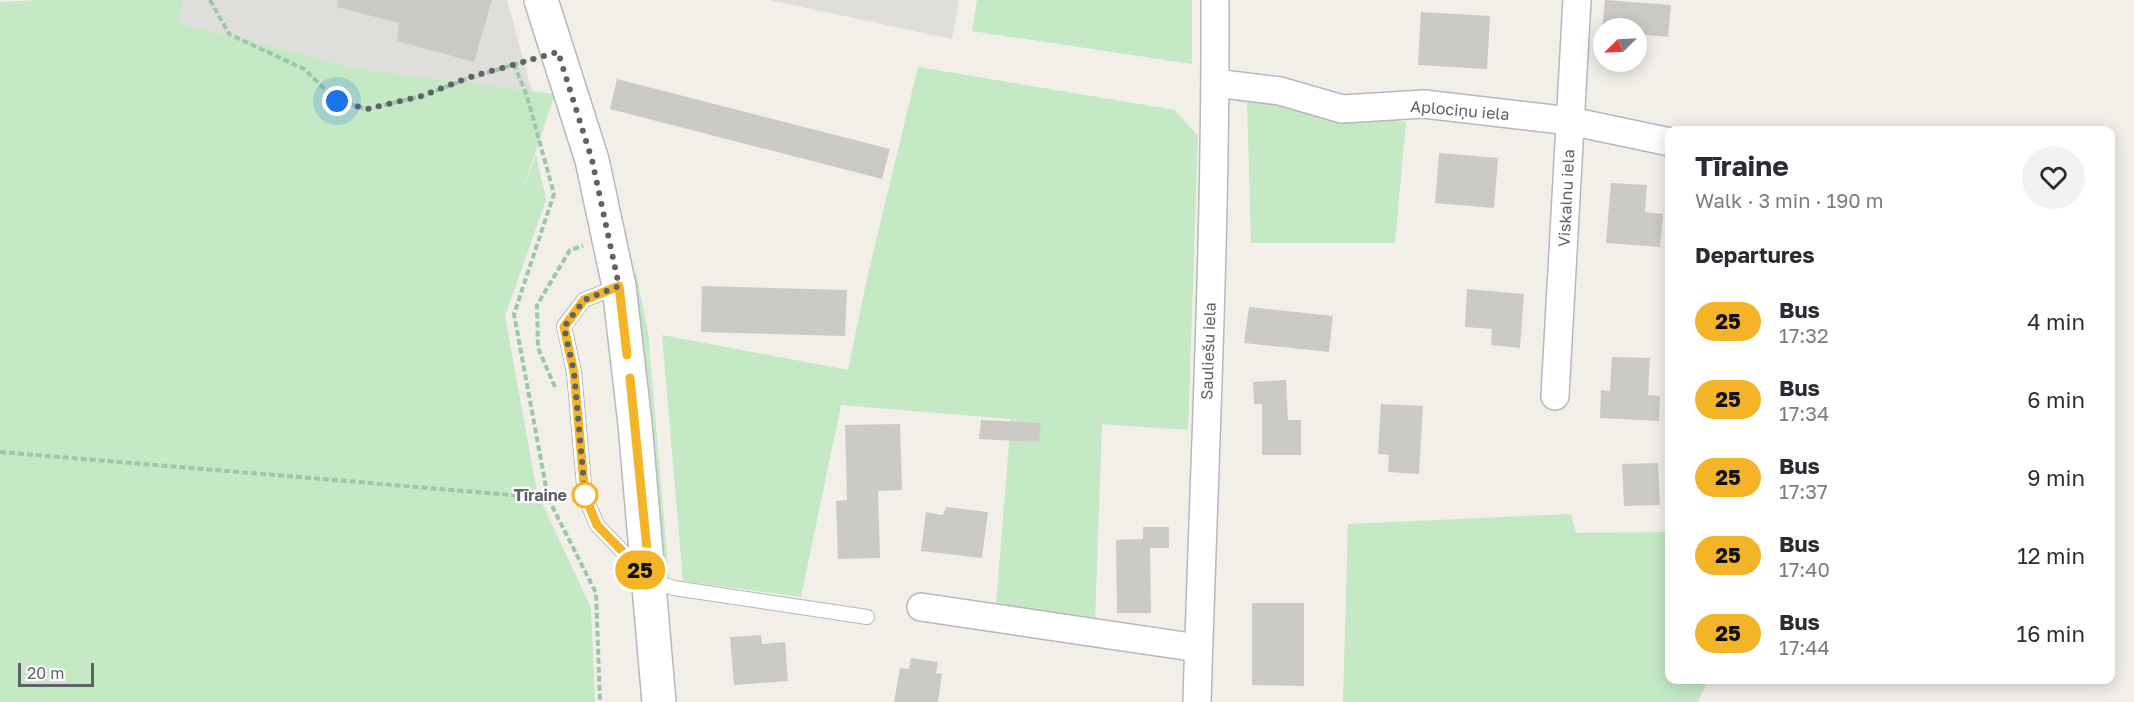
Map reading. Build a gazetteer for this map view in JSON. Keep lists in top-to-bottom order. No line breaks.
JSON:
{"streets":{"street":["Aplociņu iela","Viskalnu iela","Sauliešu iela"]},"crossings":[["Aplociņu iela","Viskalnu iela"],["Aplociņu iela","Sauliešu iela"]],"places":["Tīraine"],"lines":["bus line 25"],"scale_bar":"20 m","north":"bottom left","page":{"on_map":"25","heading":[["Tīraine","Walk · 3 min · 190 m"],"Departures"],"list":[{"mark":"25","name":"Bus","note":"17:32","value":"4 min"},{"mark":"25","name":"Bus","note":"17:34","value":"6 min"},{"mark":"25","name":"Bus","note":"17:37","value":"9 min"},{"mark":"25","name":"Bus","note":"17:40","value":"12 min"},{"mark":"25","name":"Bus","note":"17:44","value":"16 min"}],"scale":"20 m"}}
